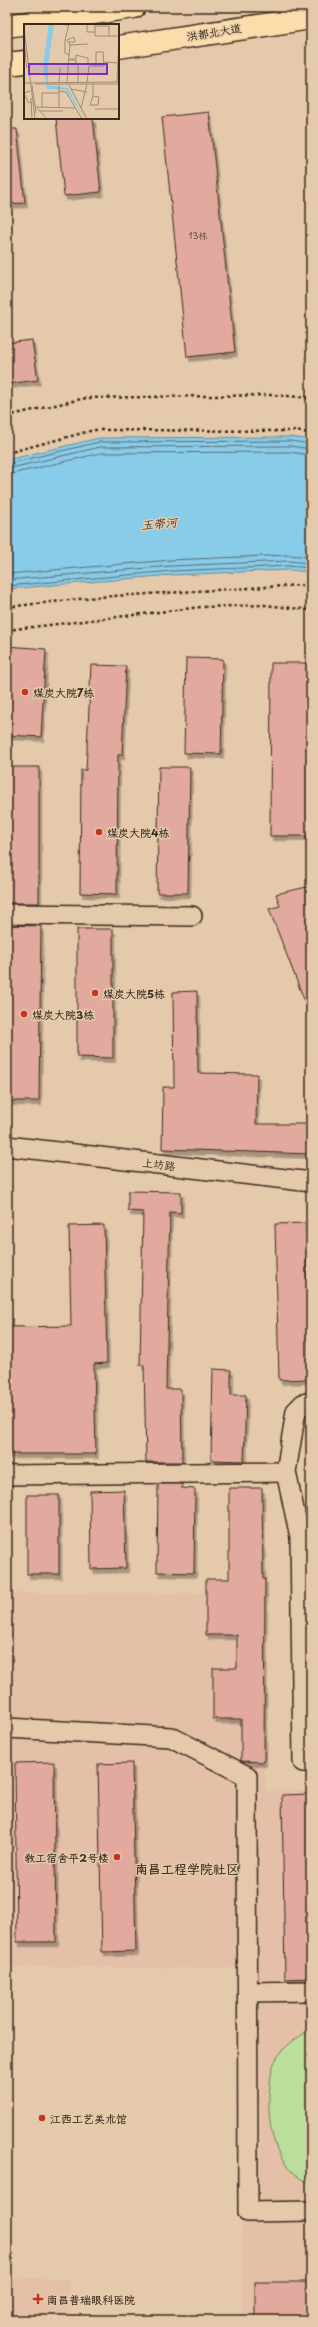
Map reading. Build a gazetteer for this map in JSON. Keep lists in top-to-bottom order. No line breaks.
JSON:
{"streets":{"main road":["洪都北大道"],"street":["上坊路"]},"districts":["南昌工程学院社区"],"water":["玉带河"],"places":{"other":["煤炭大院7栋","煤炭大院4栋","煤炭大院5栋","煤炭大院3栋","教工宿舍平2号楼","江西工艺美术馆"],"health":["南昌普瑞眼科医院"]},"house_numbers":["13栋"]}
